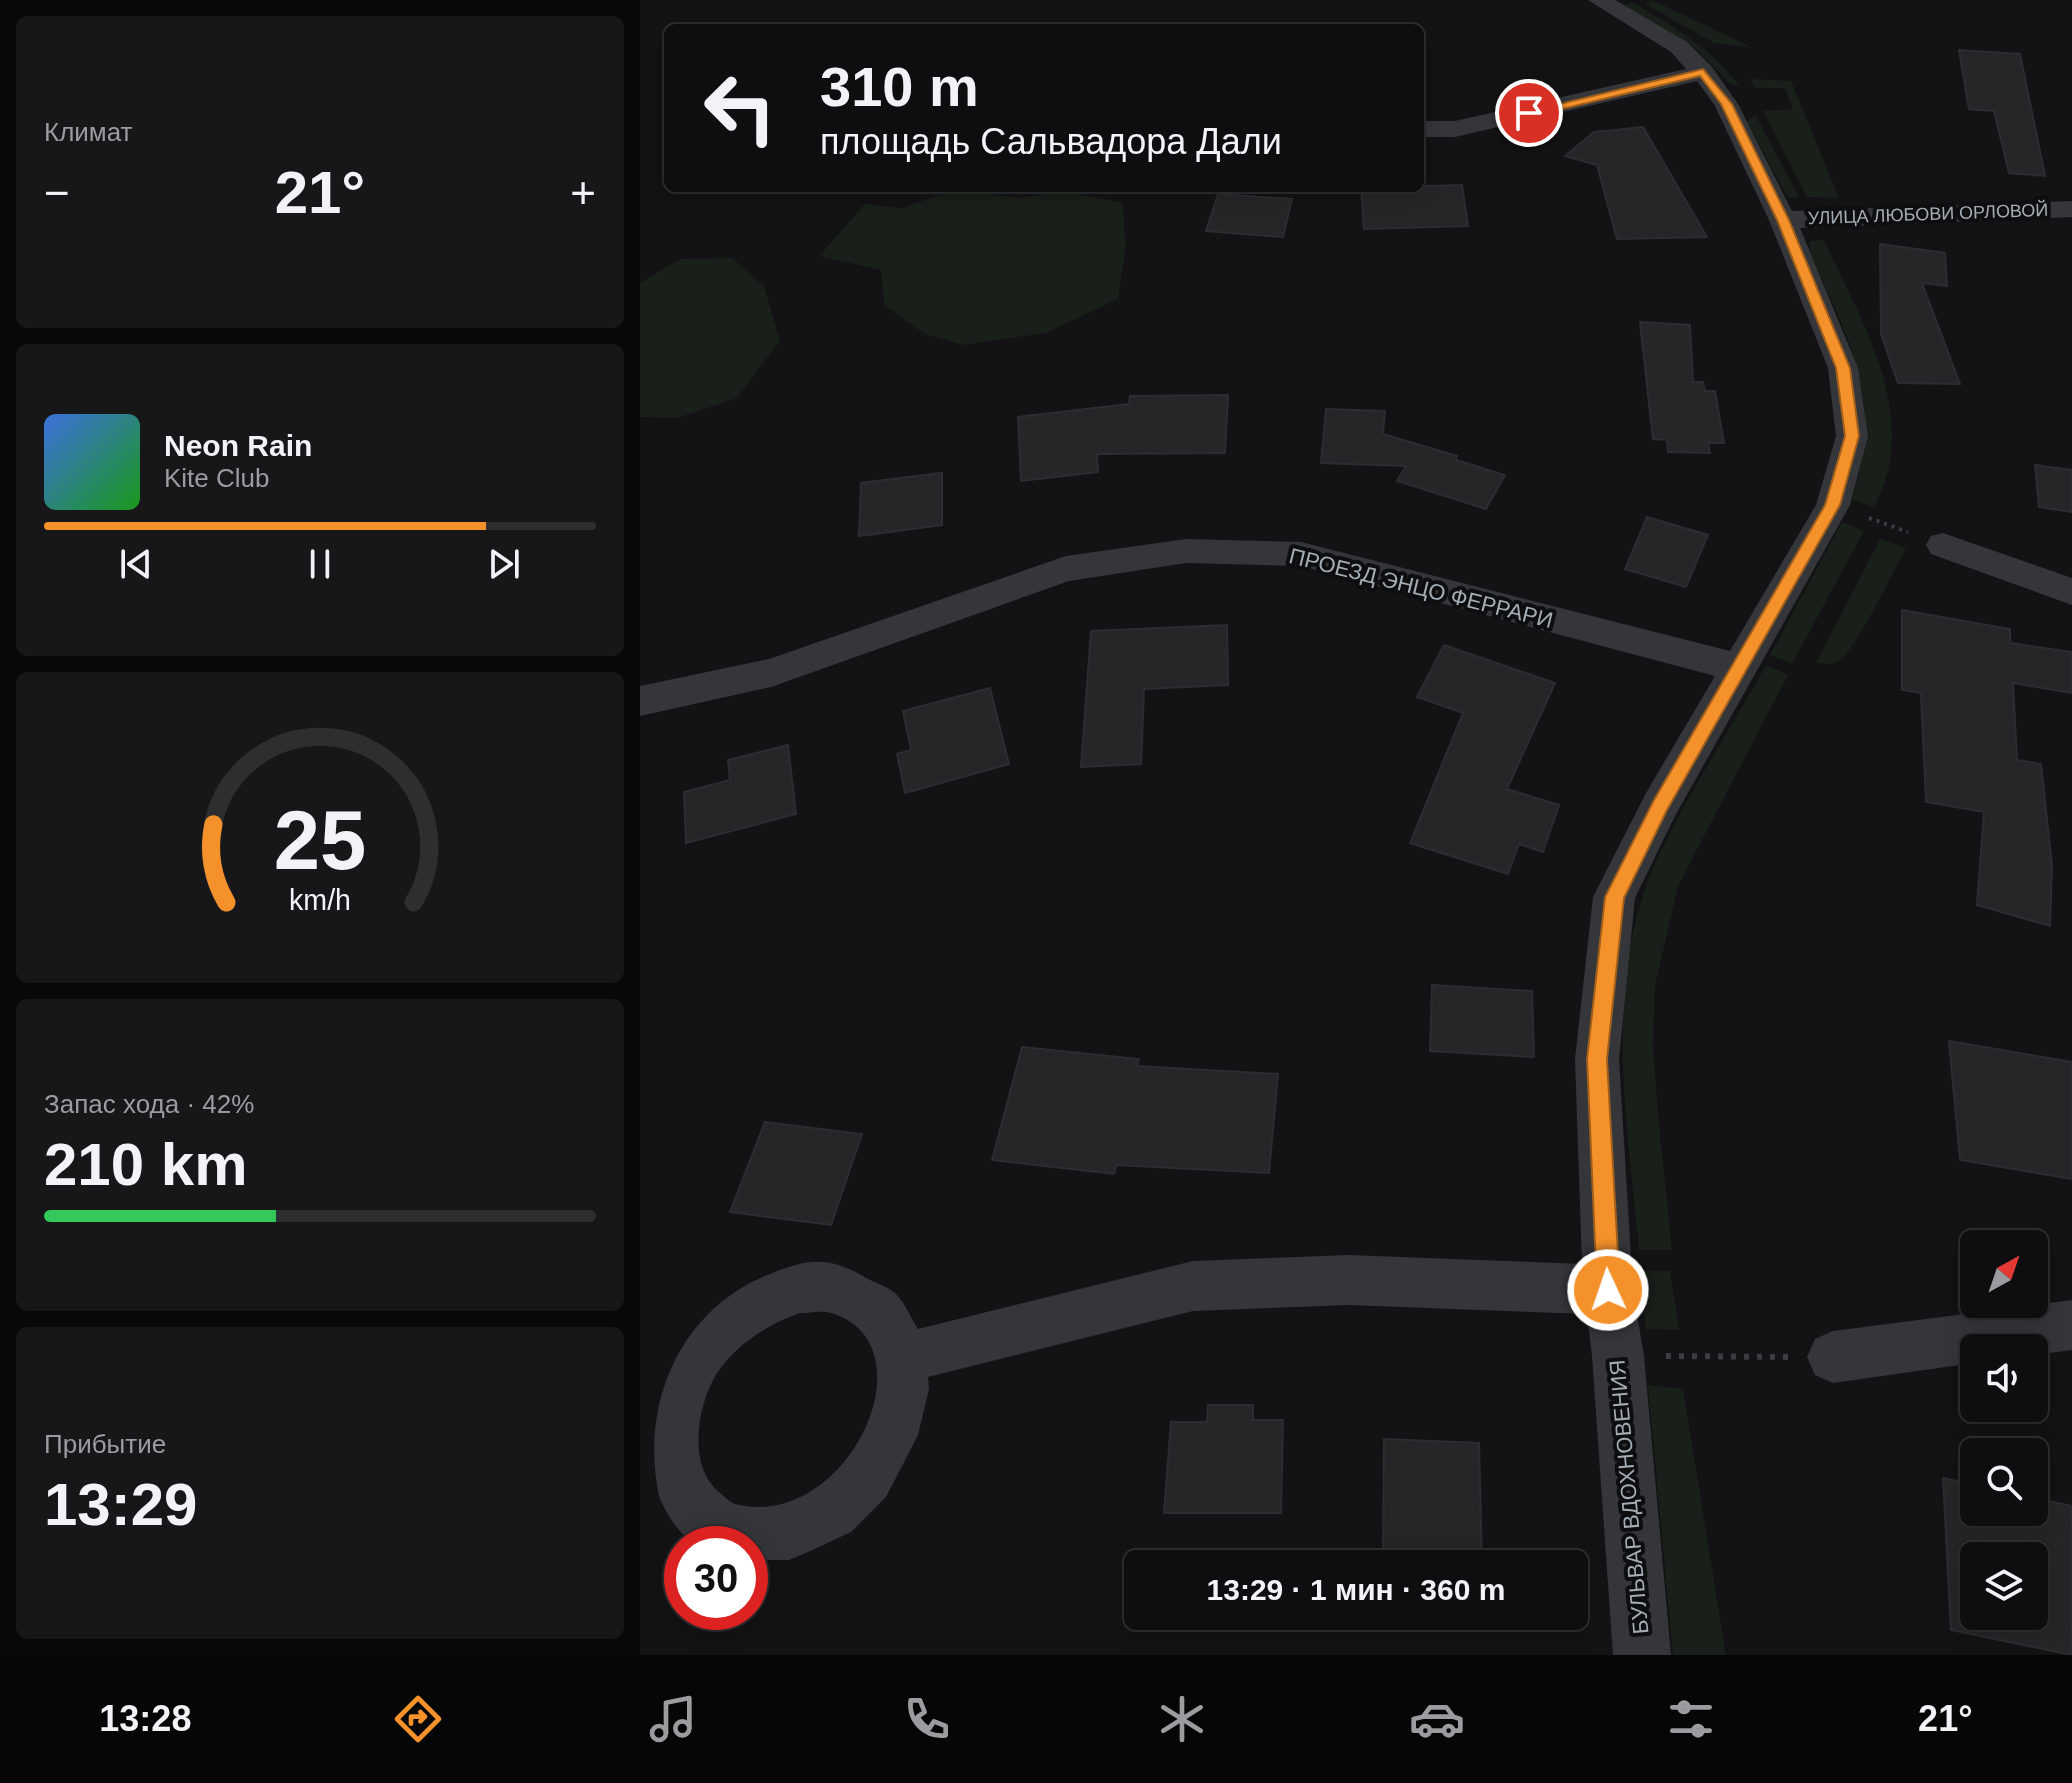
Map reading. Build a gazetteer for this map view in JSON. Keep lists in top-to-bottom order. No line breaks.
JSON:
{"streets":{"street":["УЛИЦА ЛЮБОВИ ОРЛОВОЙ","ПРОЕЗД ЭНЦО ФЕРРАРИ","БУЛЬВАР ВДОХНОВЕНИЯ"]},"crossings":[["УЛИЦА ЛЮБОВИ ОРЛОВОЙ","БУЛЬВАР ВДОХНОВЕНИЯ"],["ПРОЕЗД ЭНЦО ФЕРРАРИ","БУЛЬВАР ВДОХНОВЕНИЯ"]],"north":"top right","page":{"tile":["Климат",["Запас хода · 42%","210 km"],["Прибытие","13:29"]],"turn":["310 m","площадь Сальвадора Дали"],"heat":["−","21°","+"],"song":["Neon Rain","Kite Club"],"limit":"30","trip":"13:29 · 1 мин · 360 m","tabs":["13:28","21°"],"gauge":["25","km/h"]}}
